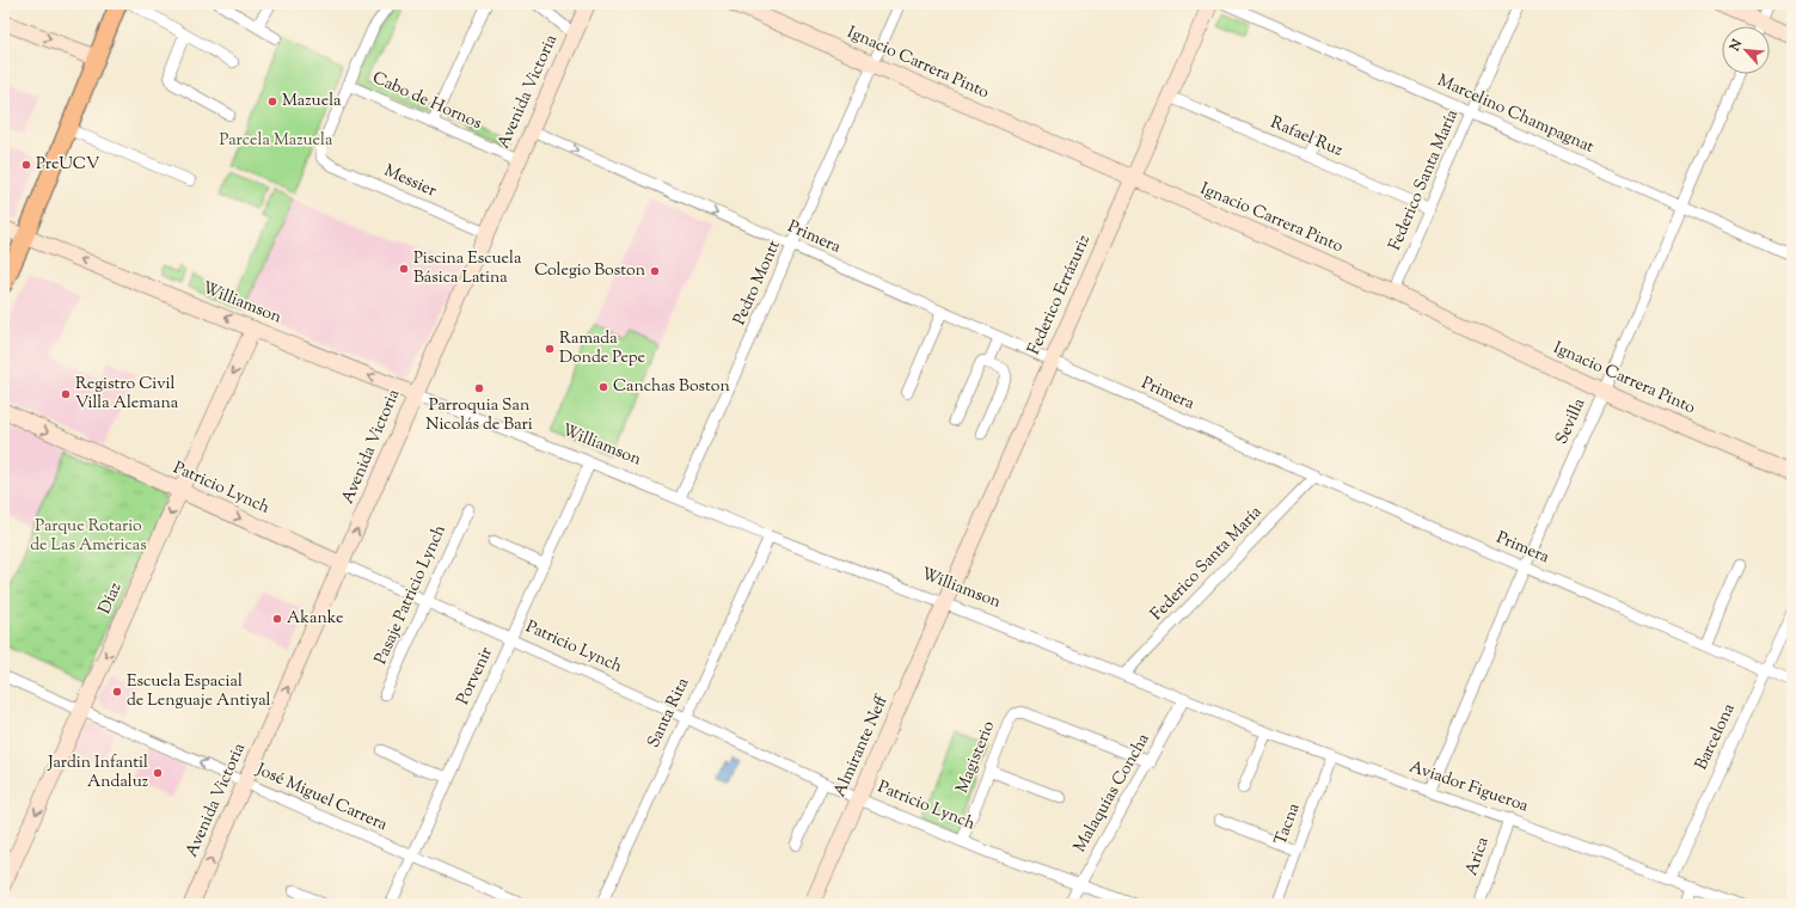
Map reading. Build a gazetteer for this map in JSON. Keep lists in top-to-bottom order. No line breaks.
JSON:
{"streets":{"street":["Ignacio Carrera Pinto","Avenida Victoria","Cabo de Hornos","Marcelino Champagnat","Rafael Ruz","Federico Santa María","Messier","Primera","Pedro Montt","Federico Errázuriz","Williamson","Sevilla","Patricio Lynch","Pasaje Patricio Lynch","Díaz","Porvenir","Santa Rita","Barcelona","Almirante Neff","Magisterio","Aviador Figueroa","Malaquías Concha","José Miguel Carrera","Tacna","Arica"]},"crossings":[["Ignacio Carrera Pinto","Federico Santa María"],["Ignacio Carrera Pinto","Pedro Montt"],["Ignacio Carrera Pinto","Federico Errázuriz"],["Ignacio Carrera Pinto","Sevilla"],["Avenida Victoria","Cabo de Hornos"],["Avenida Victoria","Messier"],["Avenida Victoria","Primera"],["Avenida Victoria","Williamson"],["Avenida Victoria","Patricio Lynch"],["Avenida Victoria","José Miguel Carrera"],["Cabo de Hornos","Messier"],["Marcelino Champagnat","Federico Santa María"],["Marcelino Champagnat","Sevilla"],["Rafael Ruz","Federico Santa María"],["Rafael Ruz","Federico Errázuriz"],["Federico Santa María","Primera"],["Federico Santa María","Williamson"],["Primera","Pedro Montt"],["Primera","Federico Errázuriz"],["Primera","Sevilla"],["Primera","Barcelona"],["Pedro Montt","Williamson"],["Federico Errázuriz","Williamson"],["Federico Errázuriz","Almirante Neff"],["Williamson","Díaz"],["Williamson","Porvenir"],["Williamson","Santa Rita"],["Williamson","Almirante Neff"],["Williamson","Aviador Figueroa"],["Williamson","Malaquías Concha"],["Sevilla","Aviador Figueroa"],["Patricio Lynch","Pasaje Patricio Lynch"],["Patricio Lynch","Díaz"],["Patricio Lynch","Porvenir"],["Patricio Lynch","Santa Rita"],["Patricio Lynch","Almirante Neff"],["Patricio Lynch","Magisterio"],["Patricio Lynch","Malaquías Concha"],["Díaz","José Miguel Carrera"],["Porvenir","José Miguel Carrera"],["Barcelona","Aviador Figueroa"],["Magisterio","Malaquías Concha"],["Aviador Figueroa","Malaquías Concha"],["Aviador Figueroa","Tacna"],["Aviador Figueroa","Arica"]],"one_way":["Avenida Victoria","Díaz"],"parks":["Parcela Mazuela","Parque Rotario de Las Américas"],"places":["Mazuela","PreUCV","Piscina Escuela Básica Latina","Colegio Boston","Ramada Donde Pepe","Canchas Boston","Parroquia San Nicolás de Bari","Registro Civil Villa Alemana","Akanke","Escuela Espacial de Lenguaje Antiyal","Jardin Infantil Andaluz"],"north":"top left"}
